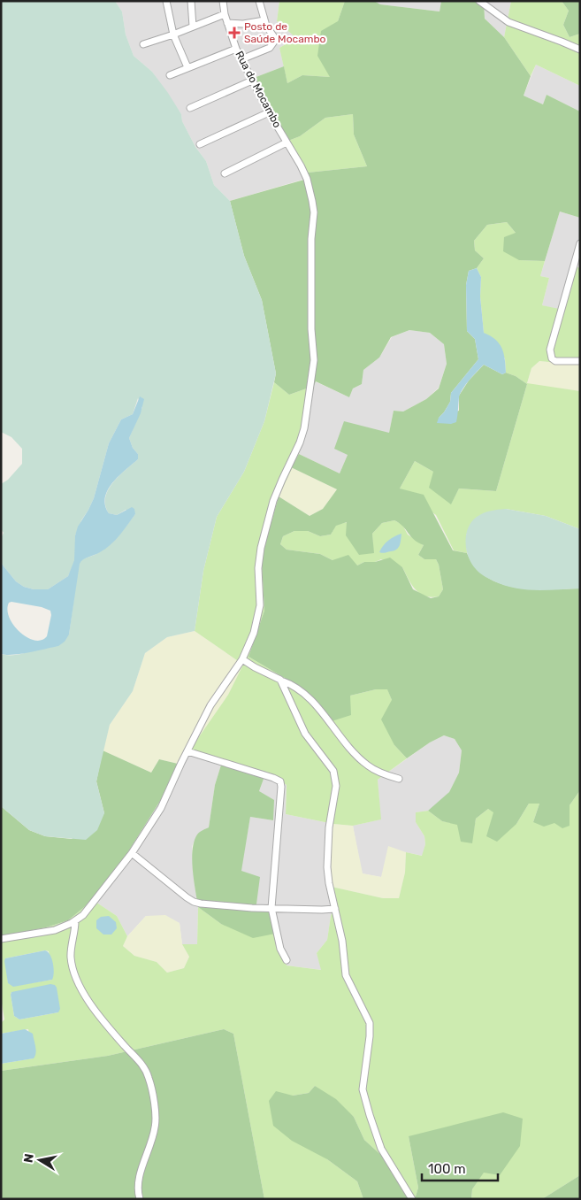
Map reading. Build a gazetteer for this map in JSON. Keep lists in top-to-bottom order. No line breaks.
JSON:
{"streets":{"street":["Rua do Mocambo"]},"places":{"health":["Posto de Saúde Mocambo"]},"scale_bar":"100 m","north":"left"}
